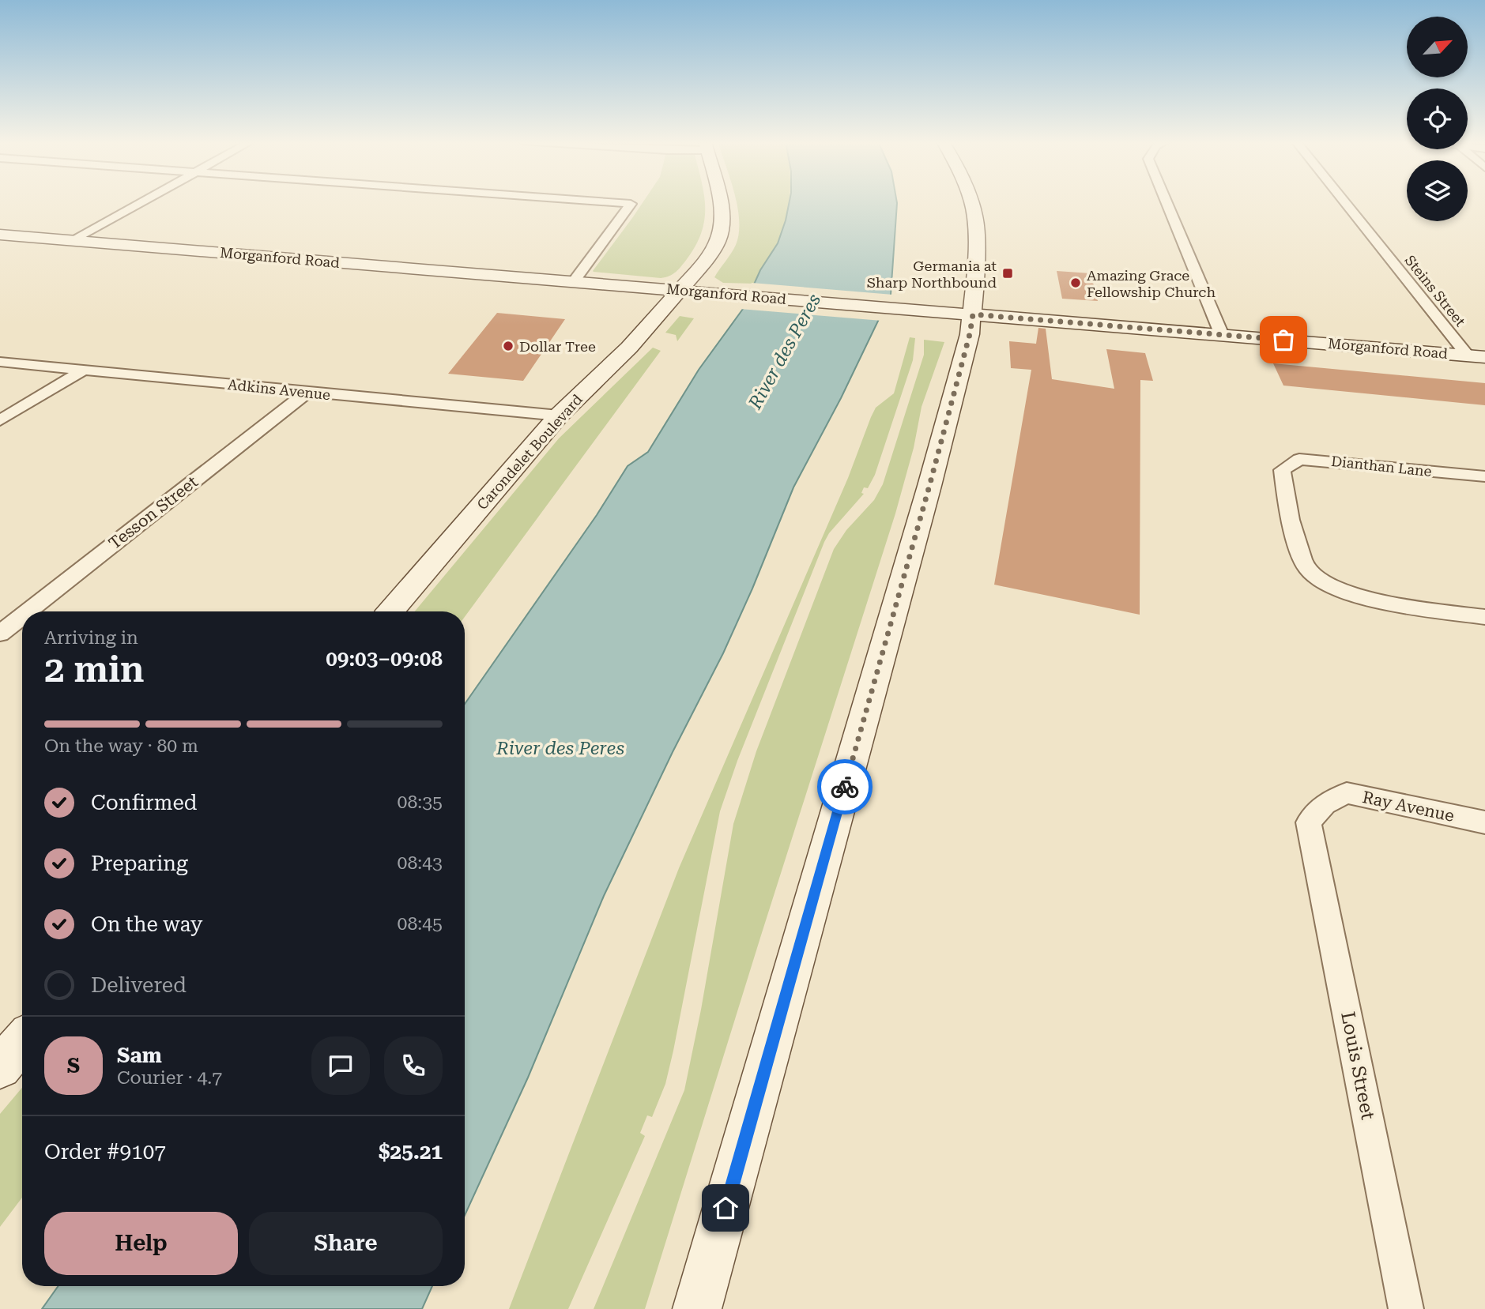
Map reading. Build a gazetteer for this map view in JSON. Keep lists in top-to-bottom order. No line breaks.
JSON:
{"streets":{"main road":["Morganford Road","Carondelet Boulevard"],"street":["Steins Street","Adkins Avenue","Dianthan Lane","Tesson Street","Ray Avenue","Louis Street"]},"crossings":[["Morganford Road","Steins Street"],["Morganford Road","Carondelet Boulevard"],["Adkins Avenue","Carondelet Boulevard"],["Adkins Avenue","Tesson Street"],["Ray Avenue","Louis Street"]],"water":["River des Peres"],"places":{"transit":["Germania at Sharp Northbound"],"other":["Amazing Grace Fellowship Church","Dollar Tree"]},"north":"top right","page":{"heading":["2 min","Arriving in","09:03–09:08"],"panel":["Sam","Courier · 4.7","Order #9107","$25.21"],"bar":"On the way · 80 m","list":[["Confirmed","08:35"],["Preparing","08:43"],["On the way","08:45"],"Delivered"],"round":"S","buttons":["Help","Share"]}}
